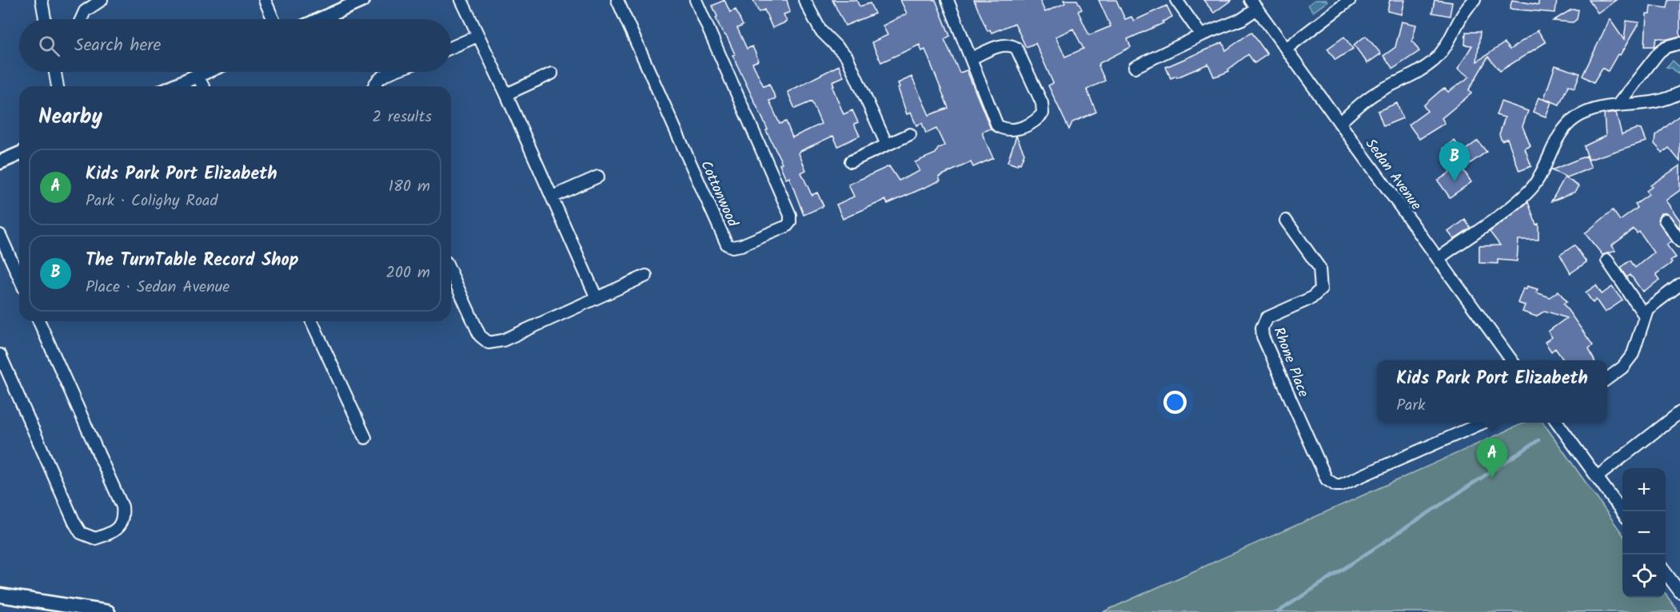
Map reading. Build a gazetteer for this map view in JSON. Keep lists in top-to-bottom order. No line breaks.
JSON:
{"streets":{"street":["Sedan Avenue","Cottonwood","Rhone Place"]},"page":{"search":"Search here","heading":["Nearby","2 results"],"pins":["B","A"],"list":[{"mark":"A","name":"Kids Park Port Elizabeth","note":"Park · Colighy Road","value":"180 m"},{"mark":"B","name":"The TurnTable Record Shop","note":"Place · Sedan Avenue","value":"200 m"}],"popup":["Kids Park Port Elizabeth","Park"],"map_buttons":["+","−"]}}
